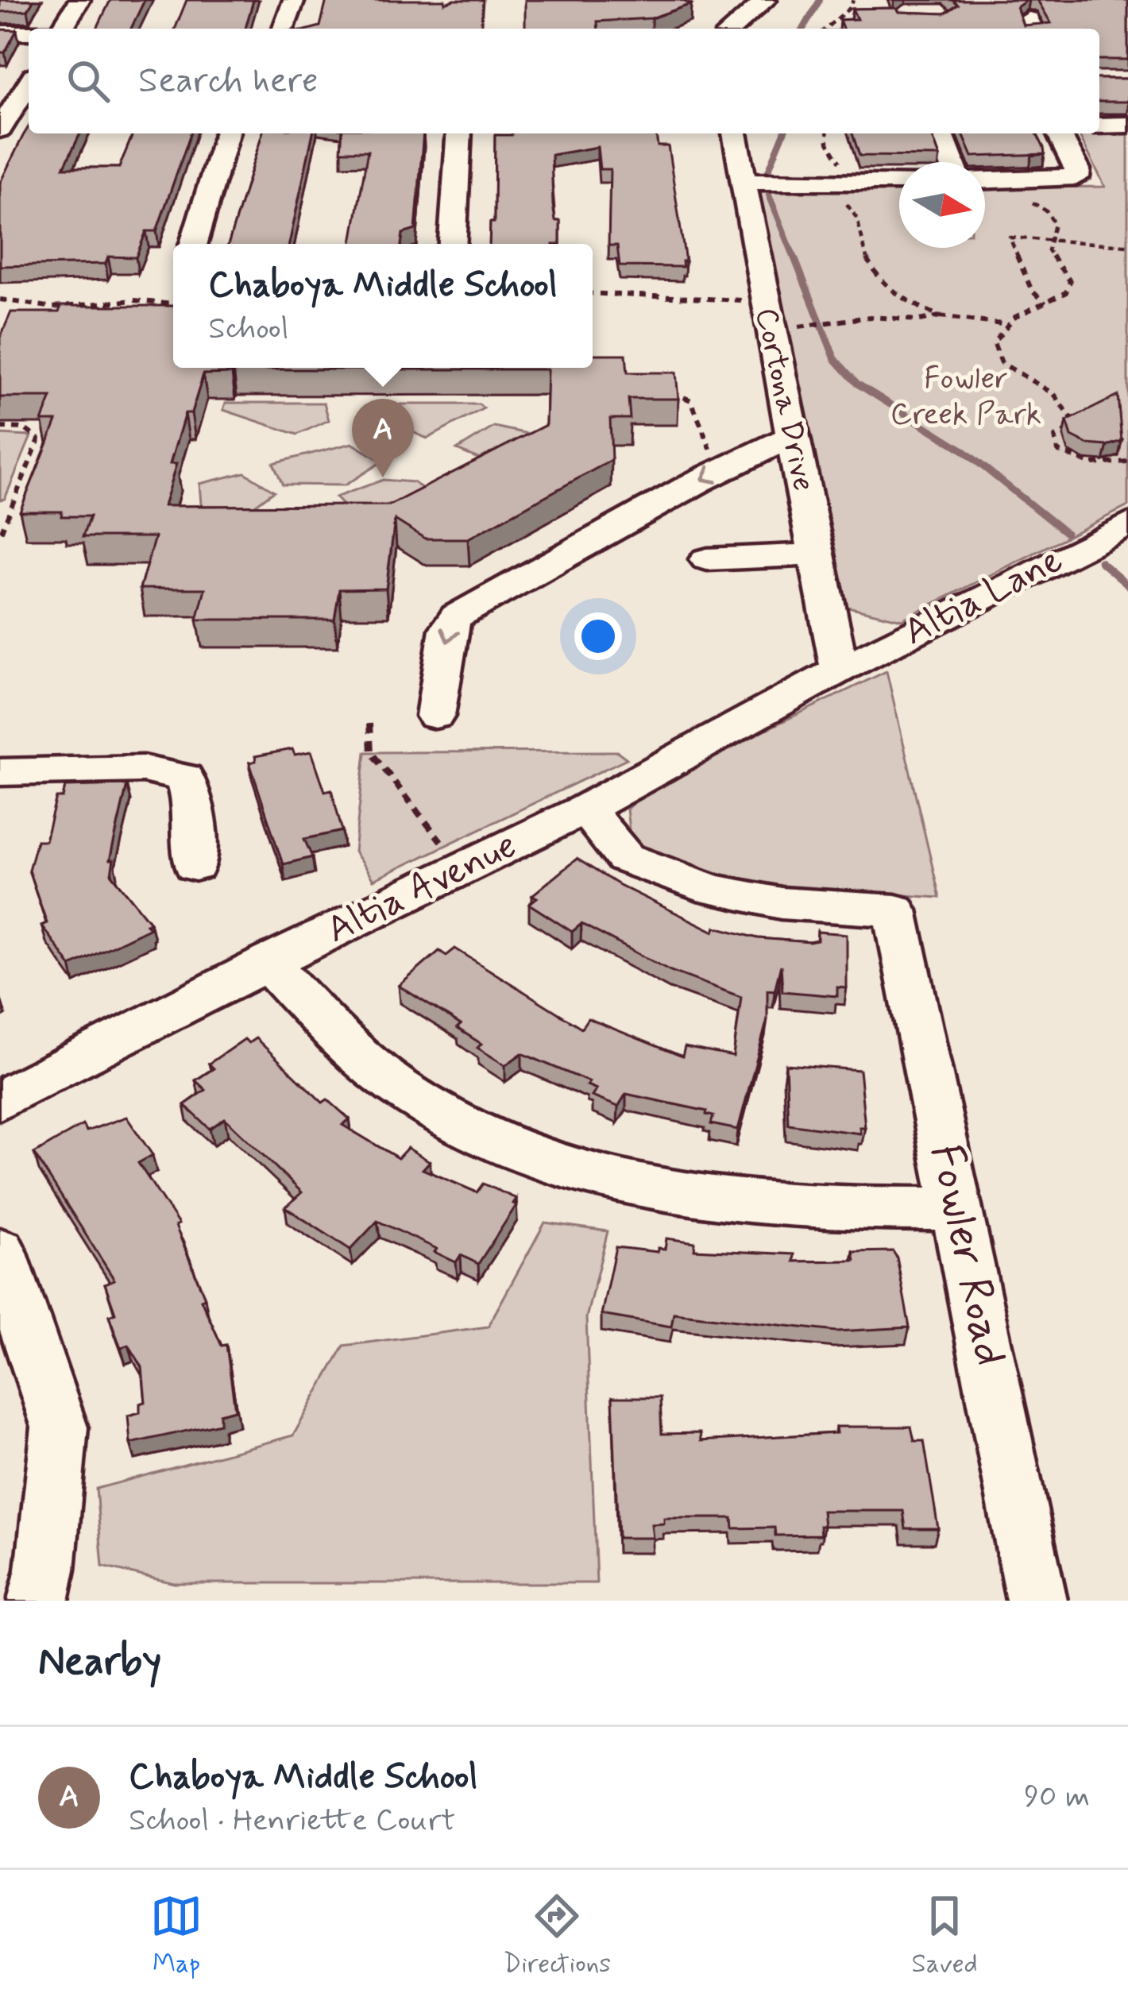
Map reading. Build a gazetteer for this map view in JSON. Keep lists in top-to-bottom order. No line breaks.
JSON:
{"streets":{"street":["Cortona Drive","Altia Lane","Altia Avenue","Fowler Road"]},"crossings":[["Cortona Drive","Altia Lane"],["Cortona Drive","Altia Avenue"],["Altia Lane","Altia Avenue"],["Altia Avenue","Fowler Road"]],"parks":["Fowler Creek Park"],"north":"right","page":{"search":"Search here","popup":["Chaboya Middle School","School"],"pins":"A","heading":"Nearby","list":[{"mark":"A","name":"Chaboya Middle School","note":"School · Henriette Court","value":"90 m"}],"nav":["Map","Directions","Saved"]}}
